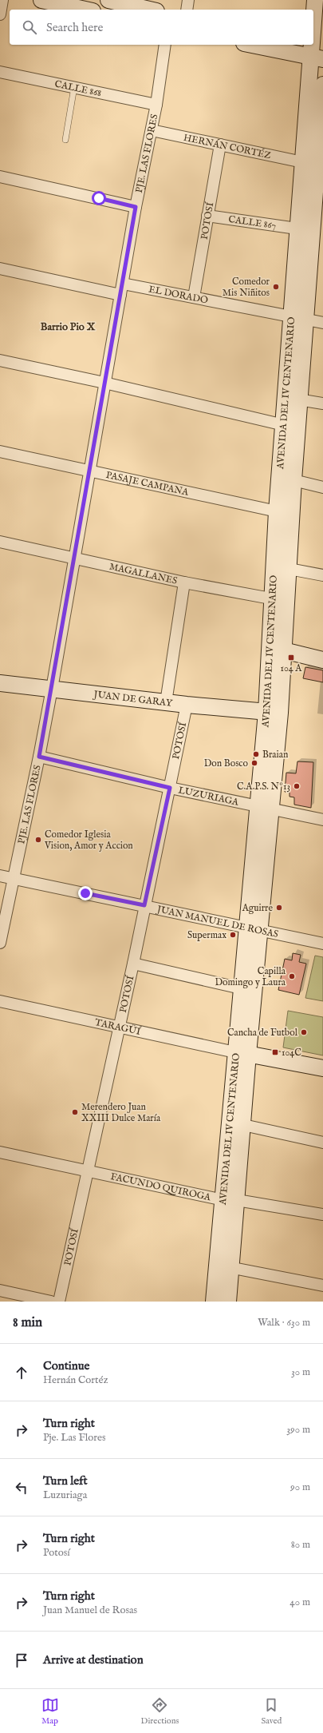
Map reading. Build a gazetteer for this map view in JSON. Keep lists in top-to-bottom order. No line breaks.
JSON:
{"streets":{"main road":["AVENIDA DEL IV CENTENARIO","JUAN DE GARAY","TARAGÜÍ"],"street":["CALLE 868","HERNÁN CORTÉZ","PJE. LAS FLORES","POTOSÍ","CALLE 867","EL DORADO","PASAJE CAMPANA","MAGALLANES","LUZURIAGA","JUAN MANUEL DE ROSAS","FACUNDO QUIROGA"]},"crossings":[["CALLE 868","PJE. LAS FLORES"],["HERNÁN CORTÉZ","PJE. LAS FLORES"],["HERNÁN CORTÉZ","POTOSÍ"],["HERNÁN CORTÉZ","AVENIDA DEL IV CENTENARIO"],["PJE. LAS FLORES","EL DORADO"],["PJE. LAS FLORES","PASAJE CAMPANA"],["PJE. LAS FLORES","MAGALLANES"],["PJE. LAS FLORES","JUAN DE GARAY"],["PJE. LAS FLORES","LUZURIAGA"],["PJE. LAS FLORES","JUAN MANUEL DE ROSAS"],["POTOSÍ","CALLE 867"],["POTOSÍ","EL DORADO"],["POTOSÍ","JUAN DE GARAY"],["POTOSÍ","LUZURIAGA"],["POTOSÍ","JUAN MANUEL DE ROSAS"],["POTOSÍ","TARAGÜÍ"],["POTOSÍ","FACUNDO QUIROGA"],["CALLE 867","AVENIDA DEL IV CENTENARIO"],["EL DORADO","AVENIDA DEL IV CENTENARIO"],["AVENIDA DEL IV CENTENARIO","PASAJE CAMPANA"],["AVENIDA DEL IV CENTENARIO","MAGALLANES"],["AVENIDA DEL IV CENTENARIO","JUAN DE GARAY"],["AVENIDA DEL IV CENTENARIO","LUZURIAGA"],["AVENIDA DEL IV CENTENARIO","JUAN MANUEL DE ROSAS"],["AVENIDA DEL IV CENTENARIO","TARAGÜÍ"],["AVENIDA DEL IV CENTENARIO","FACUNDO QUIROGA"]],"districts":["Barrio Pio X"],"places":{"other":["Comedor Mis Niñitos","Braian","Don Bosco","C.A.P.S. Nº13","Comedor Iglesia Vision, Amor y Accion","Aguirre","Supermax","Capilla Domingo y Laura","Cancha de Futbol","Merendero Juan XXIII Dulce María"],"transit":["104 A","104C"]},"page":{"search":"Search here","heading":["8 min","Walk · 630 m"],"list":[["Continue","Hernán Cortéz","30 m"],["Turn right","Pje. Las Flores","390 m"],["Turn left","Luzuriaga","90 m"],["Turn right","Potosí","80 m"],["Turn right","Juan Manuel de Rosas","40 m"],"Arrive at destination"],"nav":["Map","Directions","Saved"]}}
